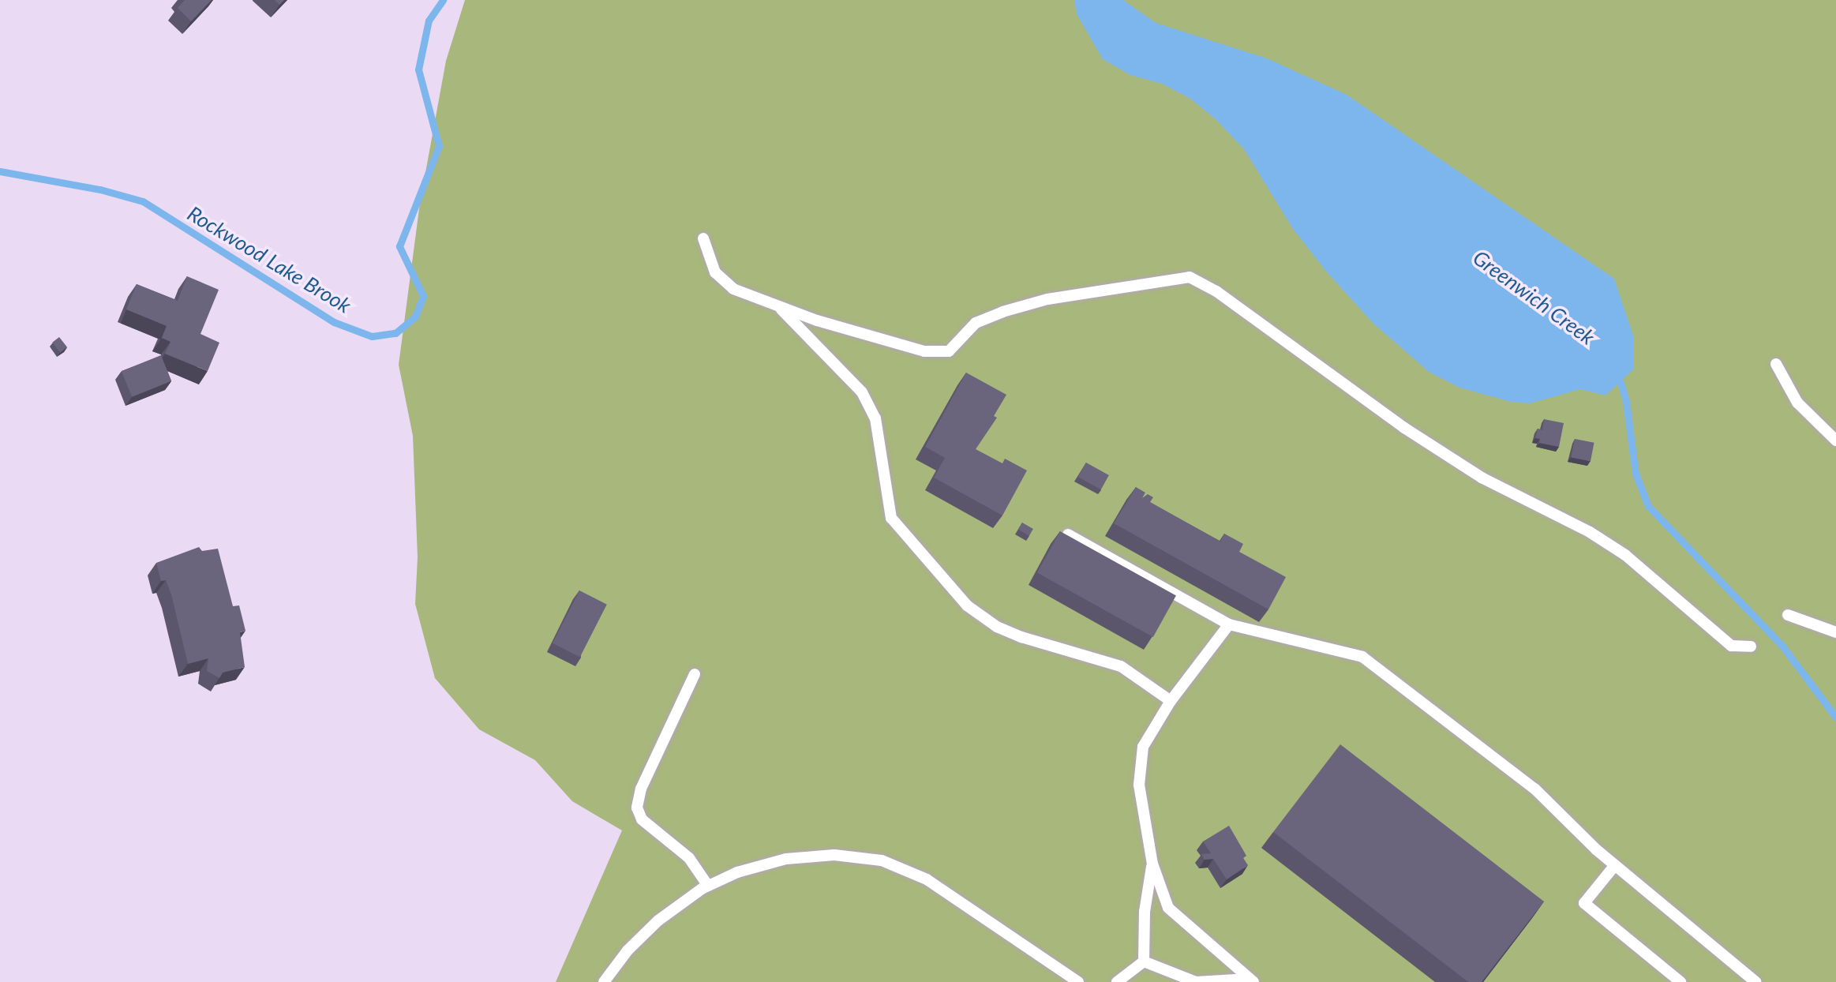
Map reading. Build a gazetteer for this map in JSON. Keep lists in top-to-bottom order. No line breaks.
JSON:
{"water":["Rockwood Lake Brook","Greenwich Creek"]}
